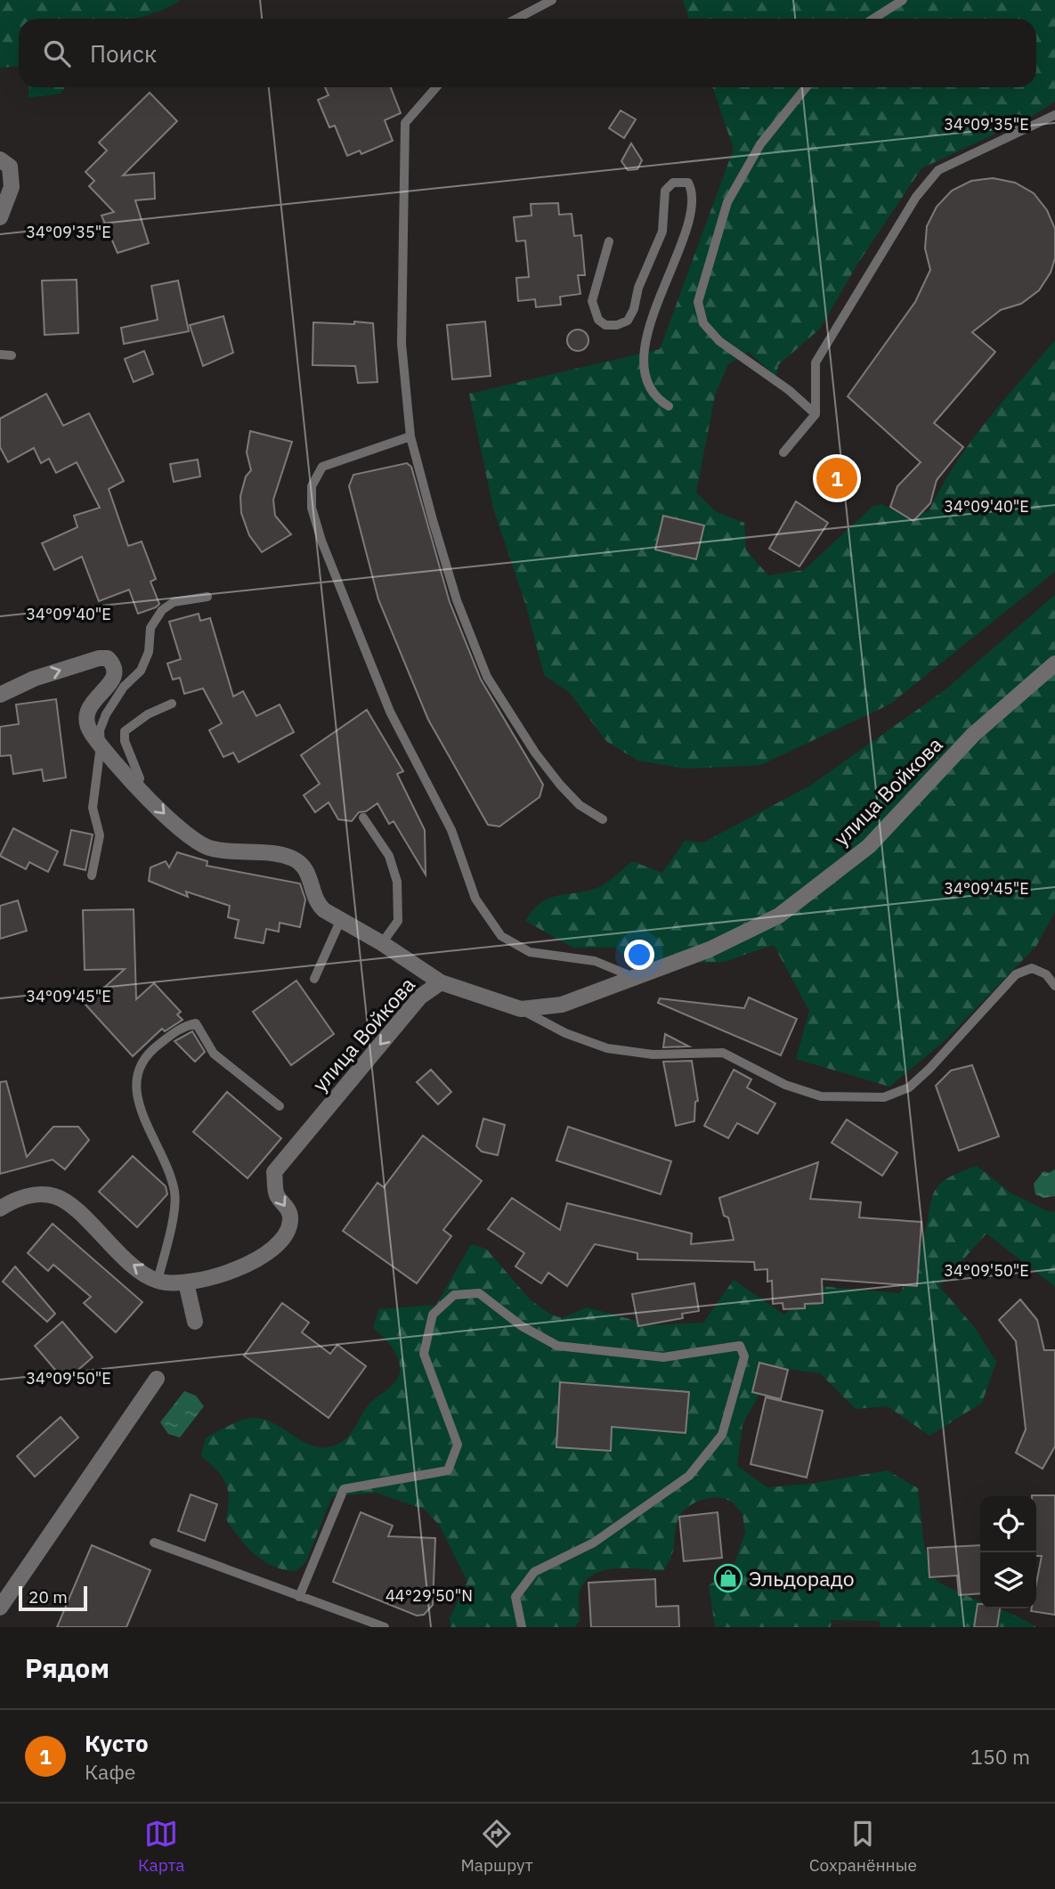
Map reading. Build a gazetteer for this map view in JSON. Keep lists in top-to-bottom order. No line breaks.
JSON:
{"streets":{"street":["улица Войкова"]},"places":{"shop":["Эльдорадо"]},"scale_bar":"20 m","page":{"search":"Поиск","pins":"1","scale":"20 m","heading":"Рядом","list":[{"mark":"1","name":"Кусто","note":"Кафе","value":"150 m"}],"nav":["Карта","Маршрут","Сохранённые"]},"coordinates":["34°09'35\"E","34°09'40\"E","34°09'45\"E","34°09'50\"E","44°29'50\"N"]}
